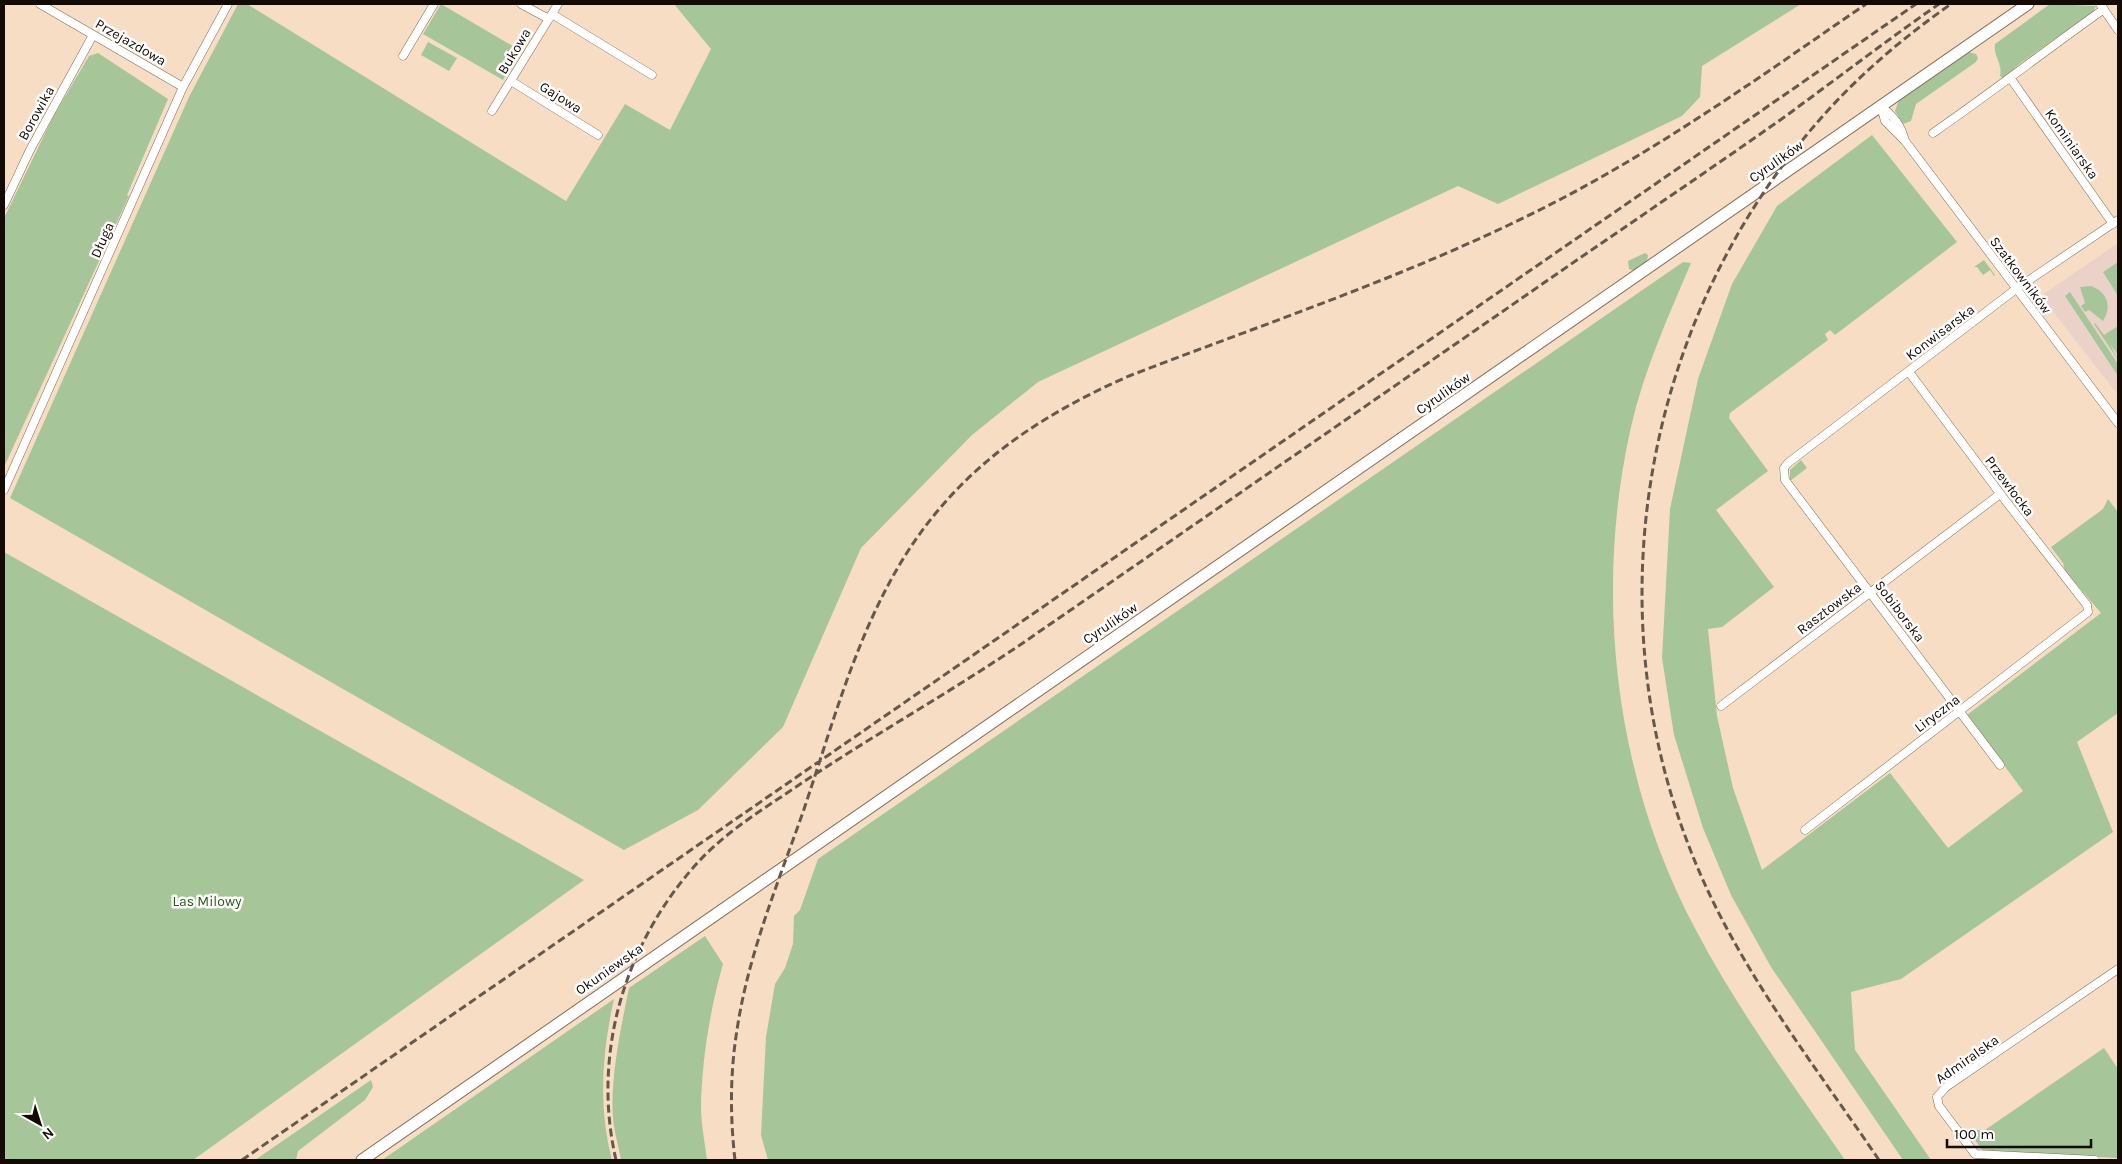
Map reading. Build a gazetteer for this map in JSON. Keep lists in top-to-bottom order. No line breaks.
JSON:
{"streets":{"main road":["Cyrulików","Okuniewska"],"street":["Przejazdowa","Bukowa","Gajowa","Borowika","Kominiarska","Długa","Szatkowników","Konwisarska","Przewłocka","Rasztowska","Sobiborska","Liryczna","Admiralska"]},"crossings":[["Przejazdowa","Borowika"],["Przejazdowa","Długa"],["Bukowa","Gajowa"],["Kominiarska","Konwisarska"],["Cyrulików","Szatkowników"],["Cyrulików","Okuniewska"],["Szatkowników","Konwisarska"],["Konwisarska","Przewłocka"],["Konwisarska","Sobiborska"],["Przewłocka","Rasztowska"],["Przewłocka","Liryczna"],["Rasztowska","Sobiborska"],["Sobiborska","Liryczna"]],"parks":["Las Milowy"],"scale_bar":"100 m","north":"bottom right"}
